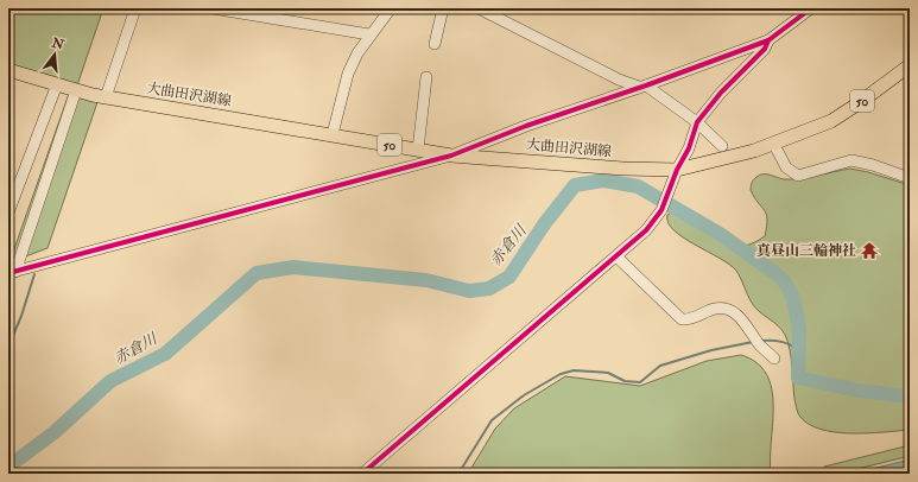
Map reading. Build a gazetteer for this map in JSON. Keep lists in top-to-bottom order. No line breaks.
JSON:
{"streets":{"main road":["大曲田沢湖線","50"]},"water":["赤倉川"],"places":{"temple":["真昼山三輪神社"]},"north":"top"}
